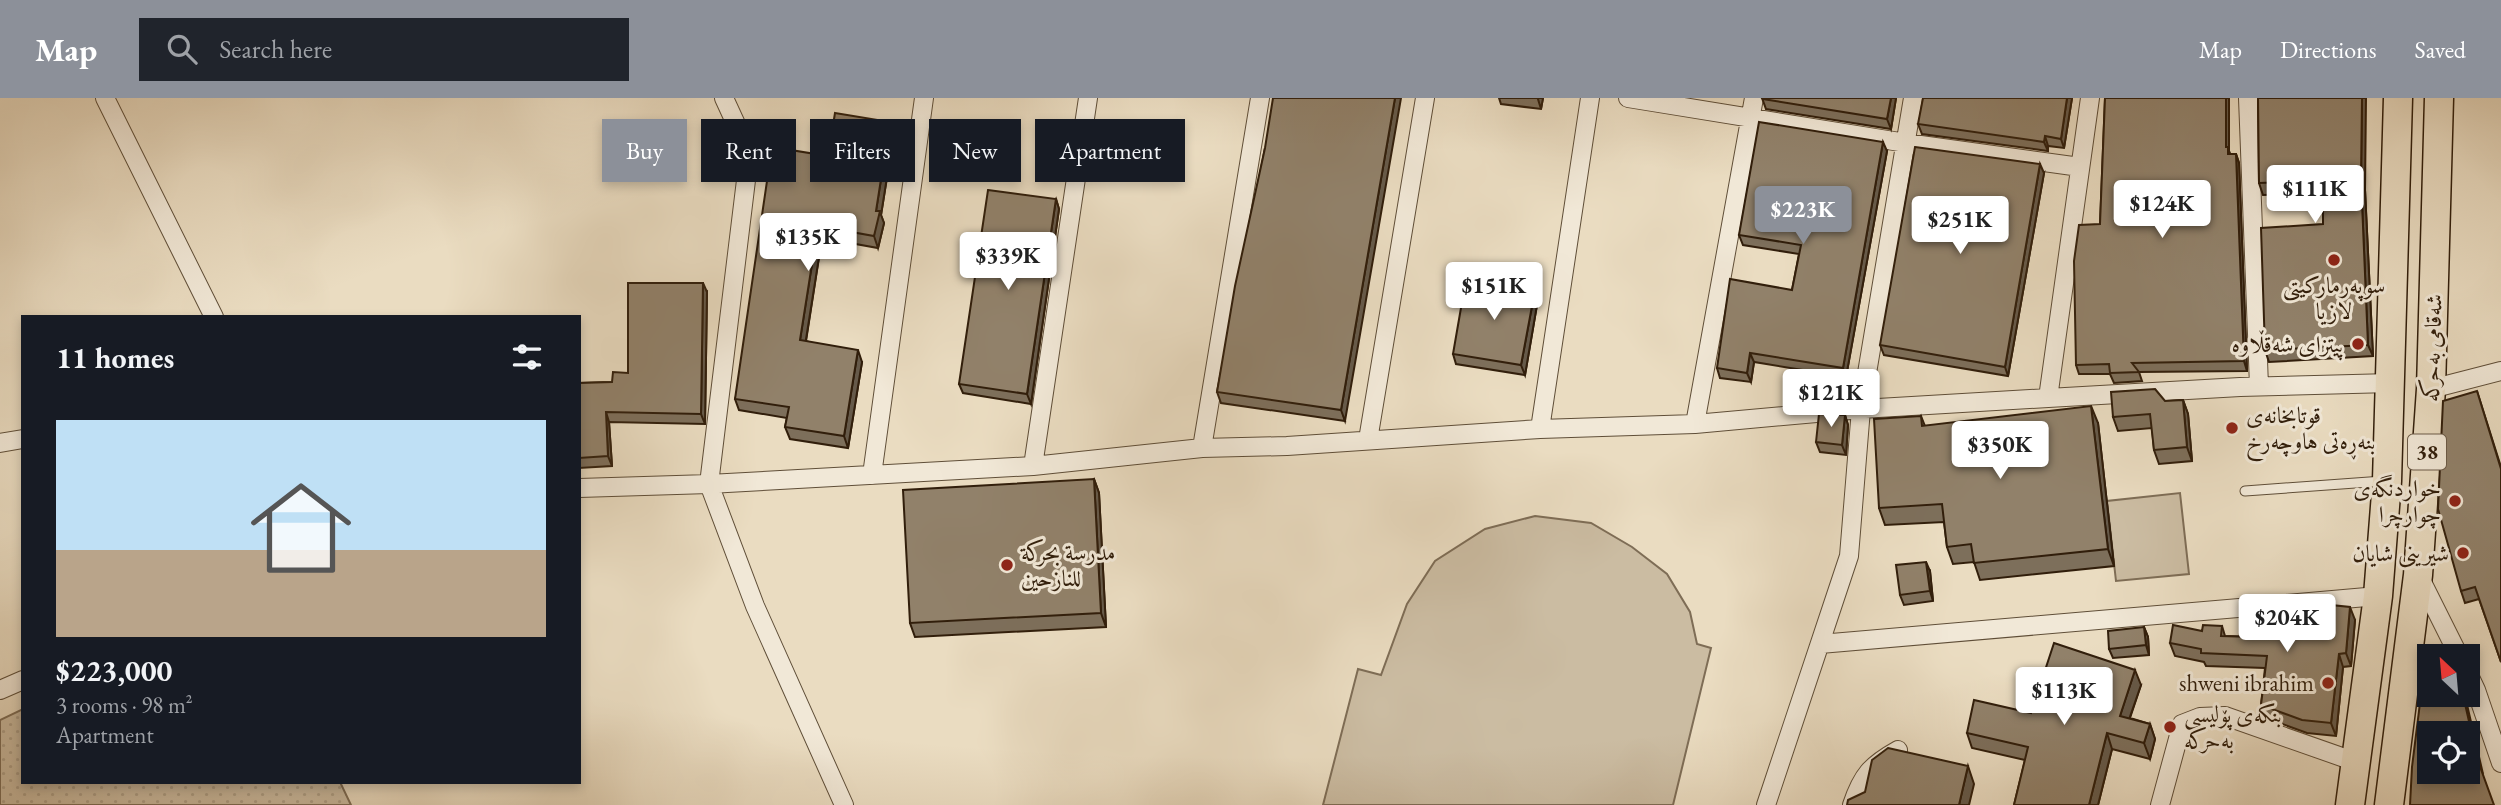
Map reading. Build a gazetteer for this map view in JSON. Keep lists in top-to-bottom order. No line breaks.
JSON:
{"streets":{"main road":["شەقامی بەحرکە","38"]},"places":["سوپه‌رمارکیتی لازیا","پیتزای شەقڵاوە","قوتابخانەی بنەڕەتی هاوچەرخ","خواردنگەی چوارچرا","شیرینی شایان","مدرسة بحركة للنازحين","shweni ibrahim","بنکەی پۆلیسی بەحرکە"],"north":"top left","page":{"header":"Map","search":"Search here","nav":["Map","Directions","Saved"],"chip":["Buy","Rent","Filters","New","Apartment"],"price":["$111K","$124K","$223K","$251K","$135K","$339K","$151K","$121K","$350K","$204K","$113K"],"heading":"11 homes","list":[{"name":"$223,000","note":"3 rooms · 98 m² · Apartment"}]}}
